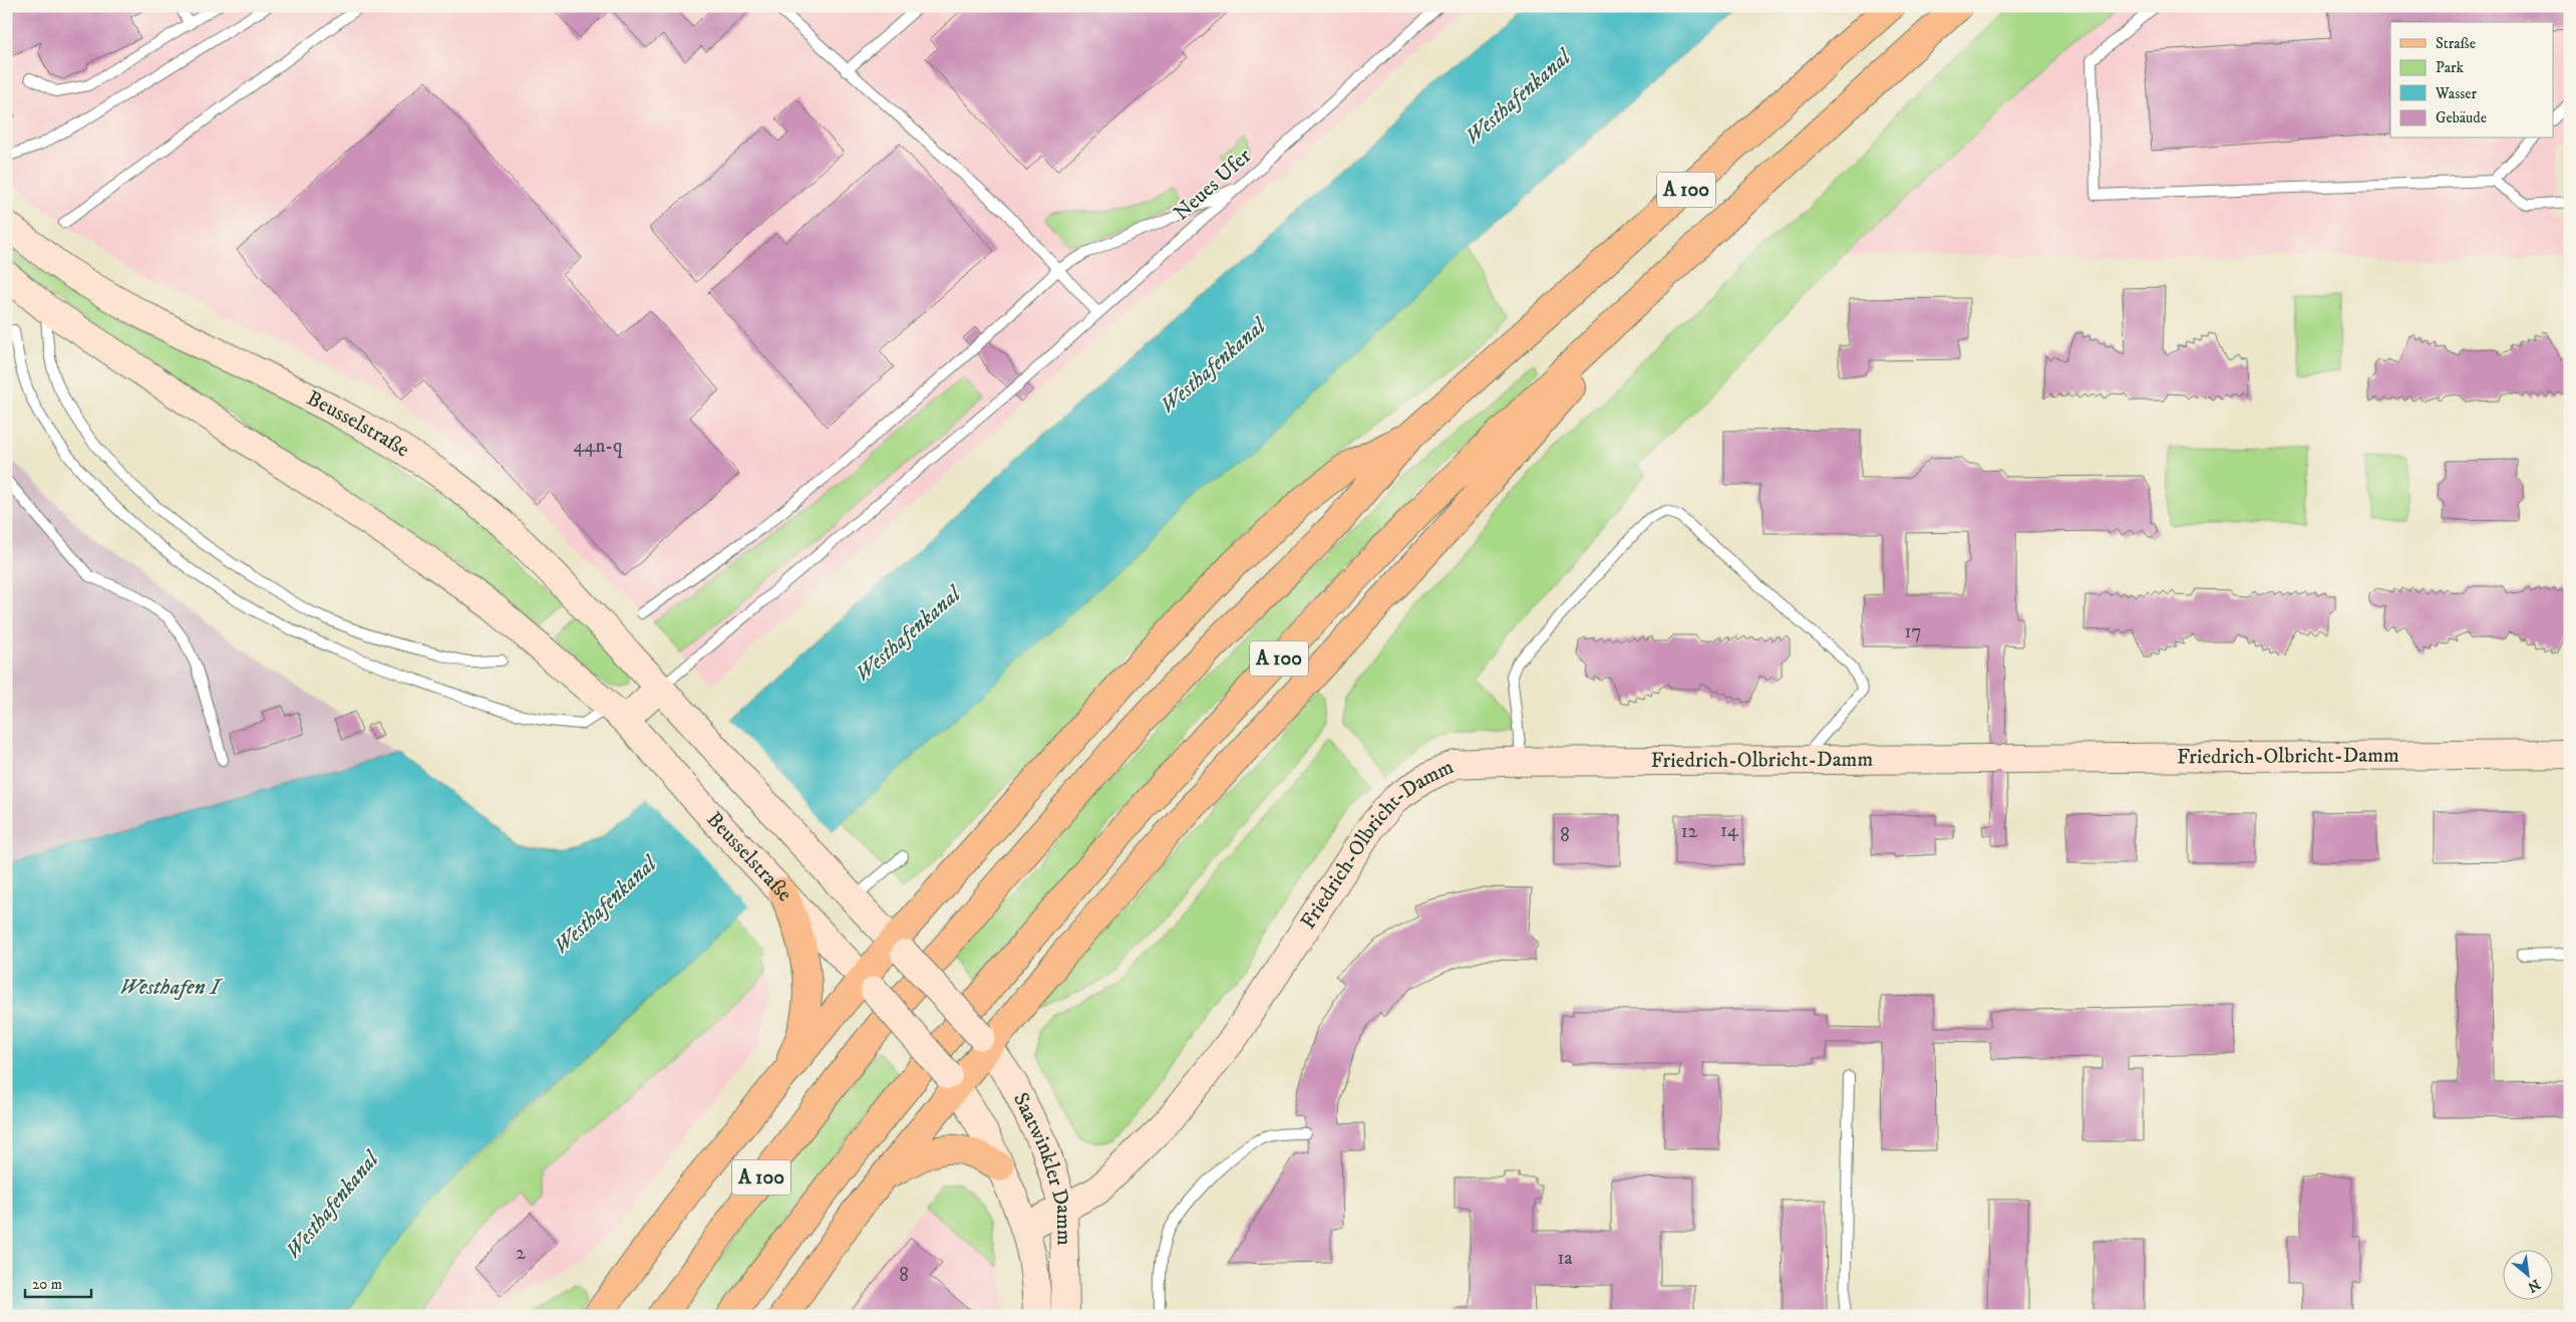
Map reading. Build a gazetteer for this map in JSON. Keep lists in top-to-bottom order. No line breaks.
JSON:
{"streets":{"main road":["A 100","Beusselstraße","Friedrich-Olbricht-Damm","Saatwinkler Damm"],"lane":["Neues Ufer"]},"crossings":[["Neues Ufer","Beusselstraße"],["Beusselstraße","Saatwinkler Damm"],["Friedrich-Olbricht-Damm","Saatwinkler Damm"]],"water":["Westhafenkanal","Westhafen I"],"house_numbers":["44n-q","17","14","12","8","2","1a","8"],"legend":["Straße","Park","Wasser","Gebäude"],"scale_bar":"20 m","north":"bottom right"}
